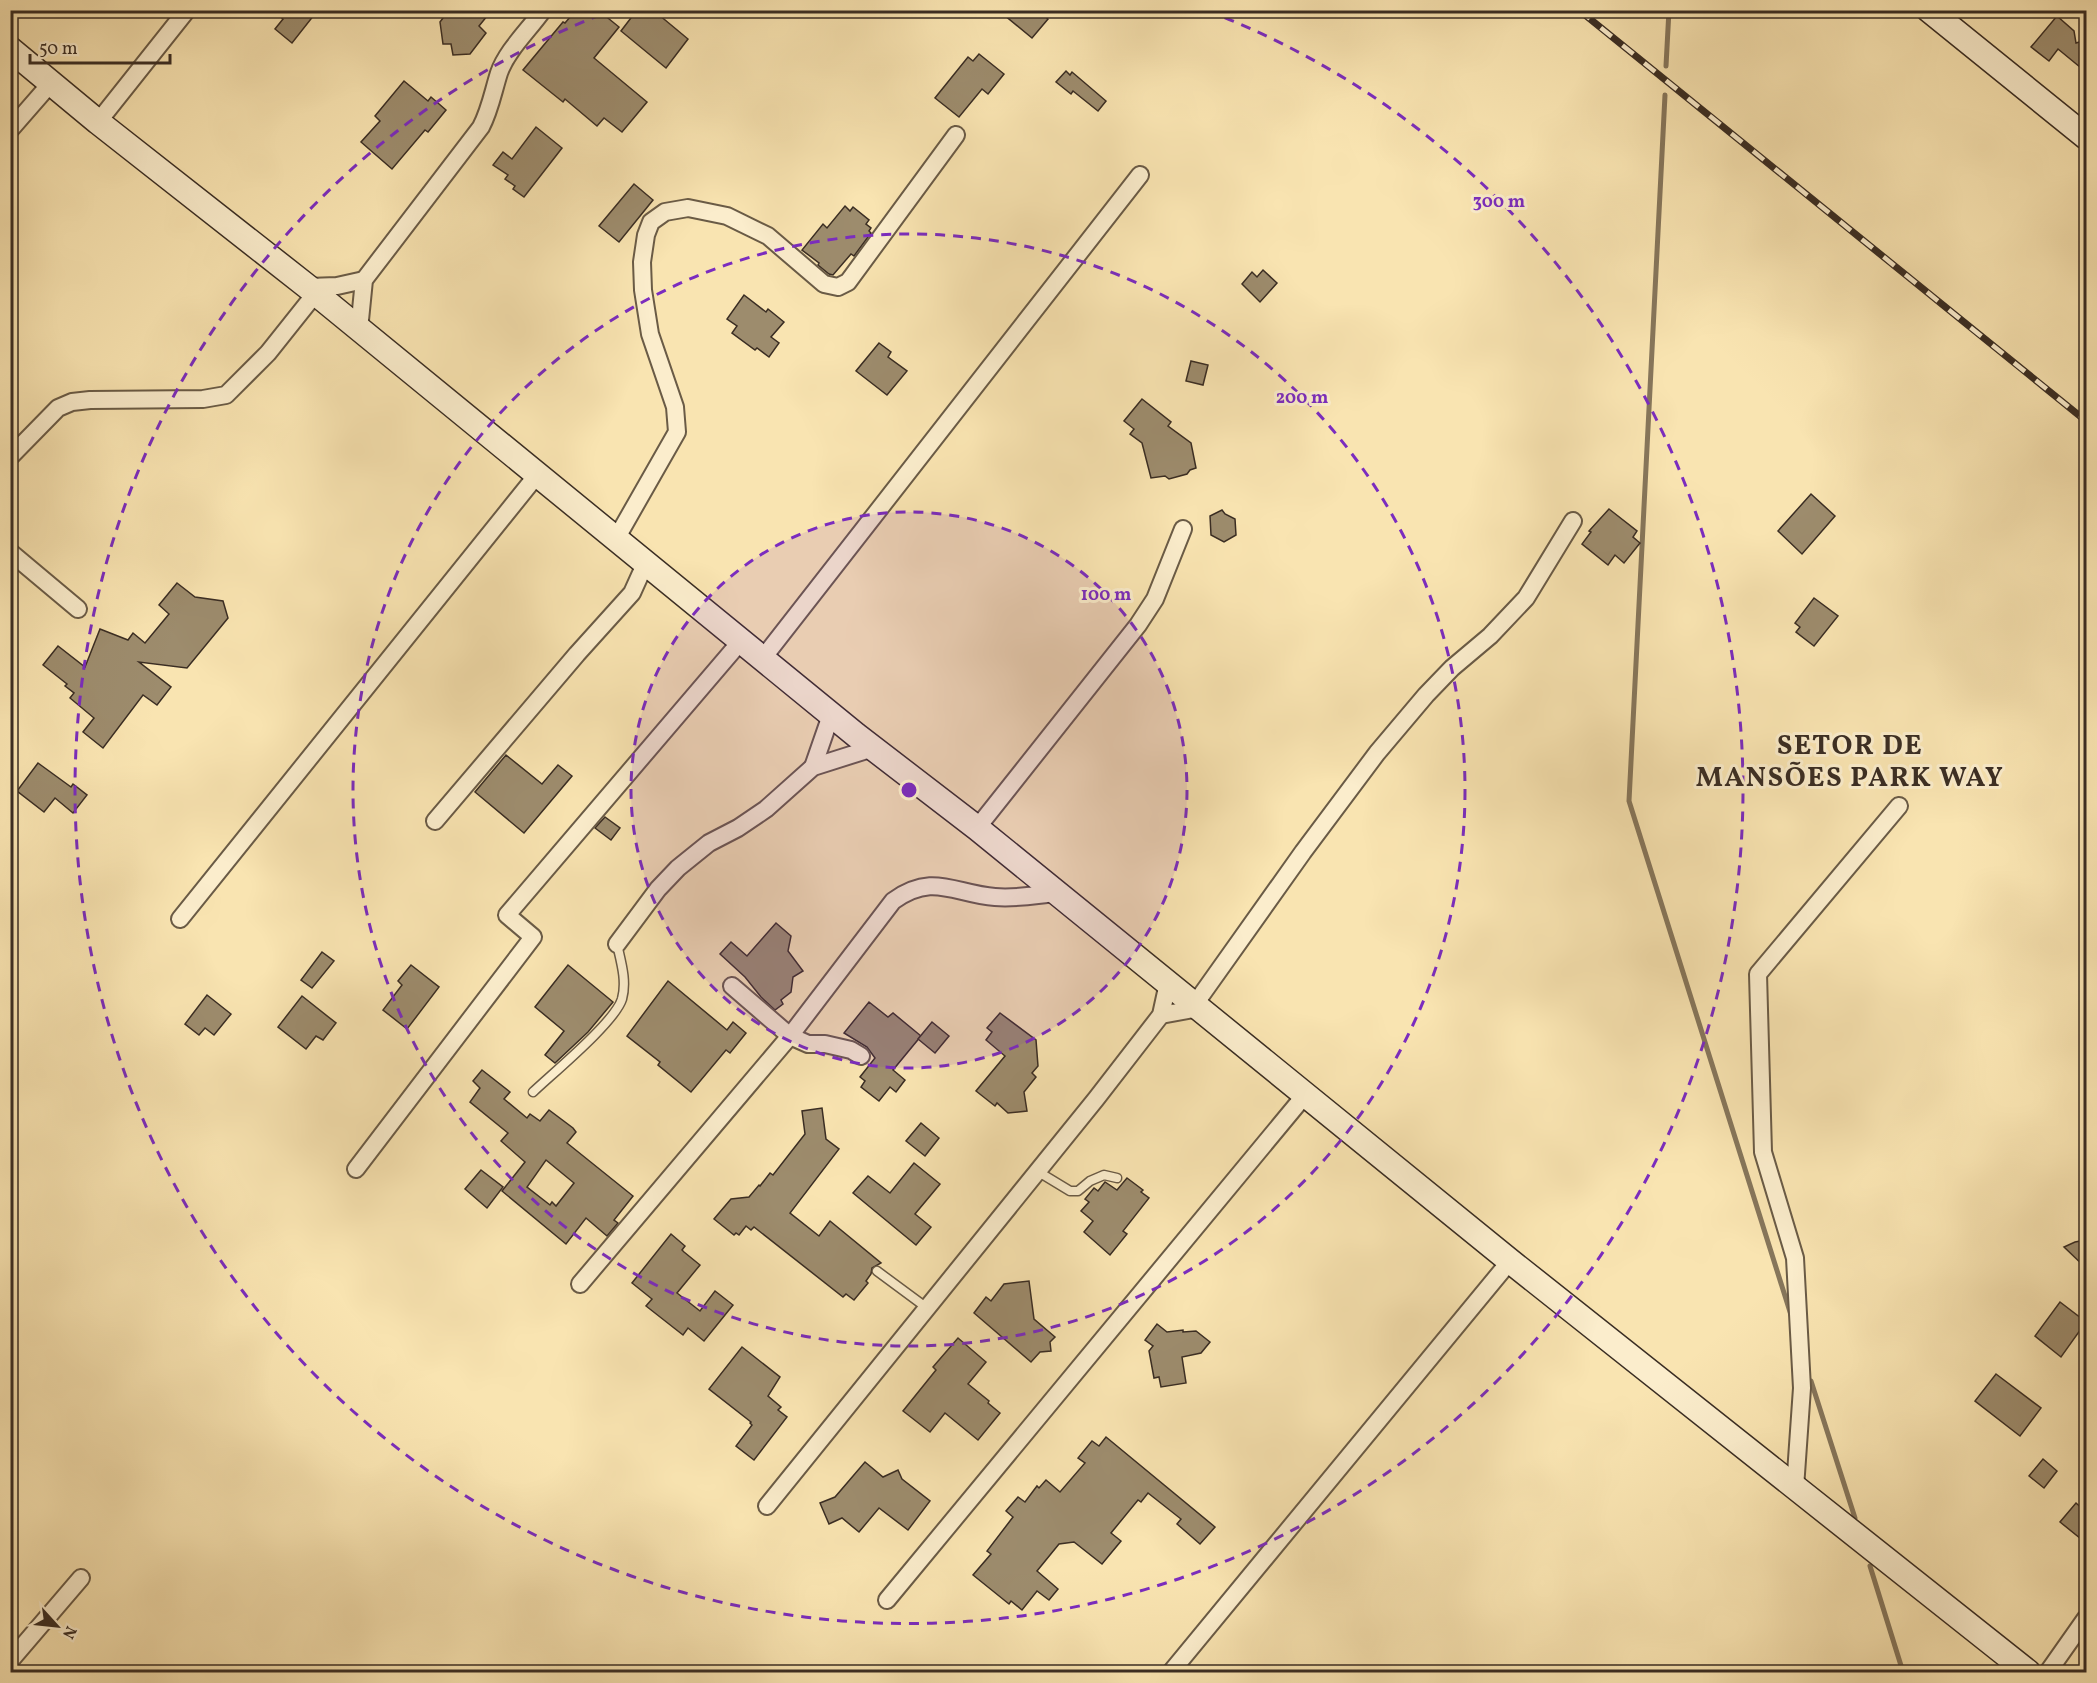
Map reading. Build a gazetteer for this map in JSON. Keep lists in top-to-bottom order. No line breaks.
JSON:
{"districts":["SETOR DE MANSÕES PARK WAY"],"scale_bar":"50 m","north":"bottom right","rings":["300 m","200 m","100 m"]}
